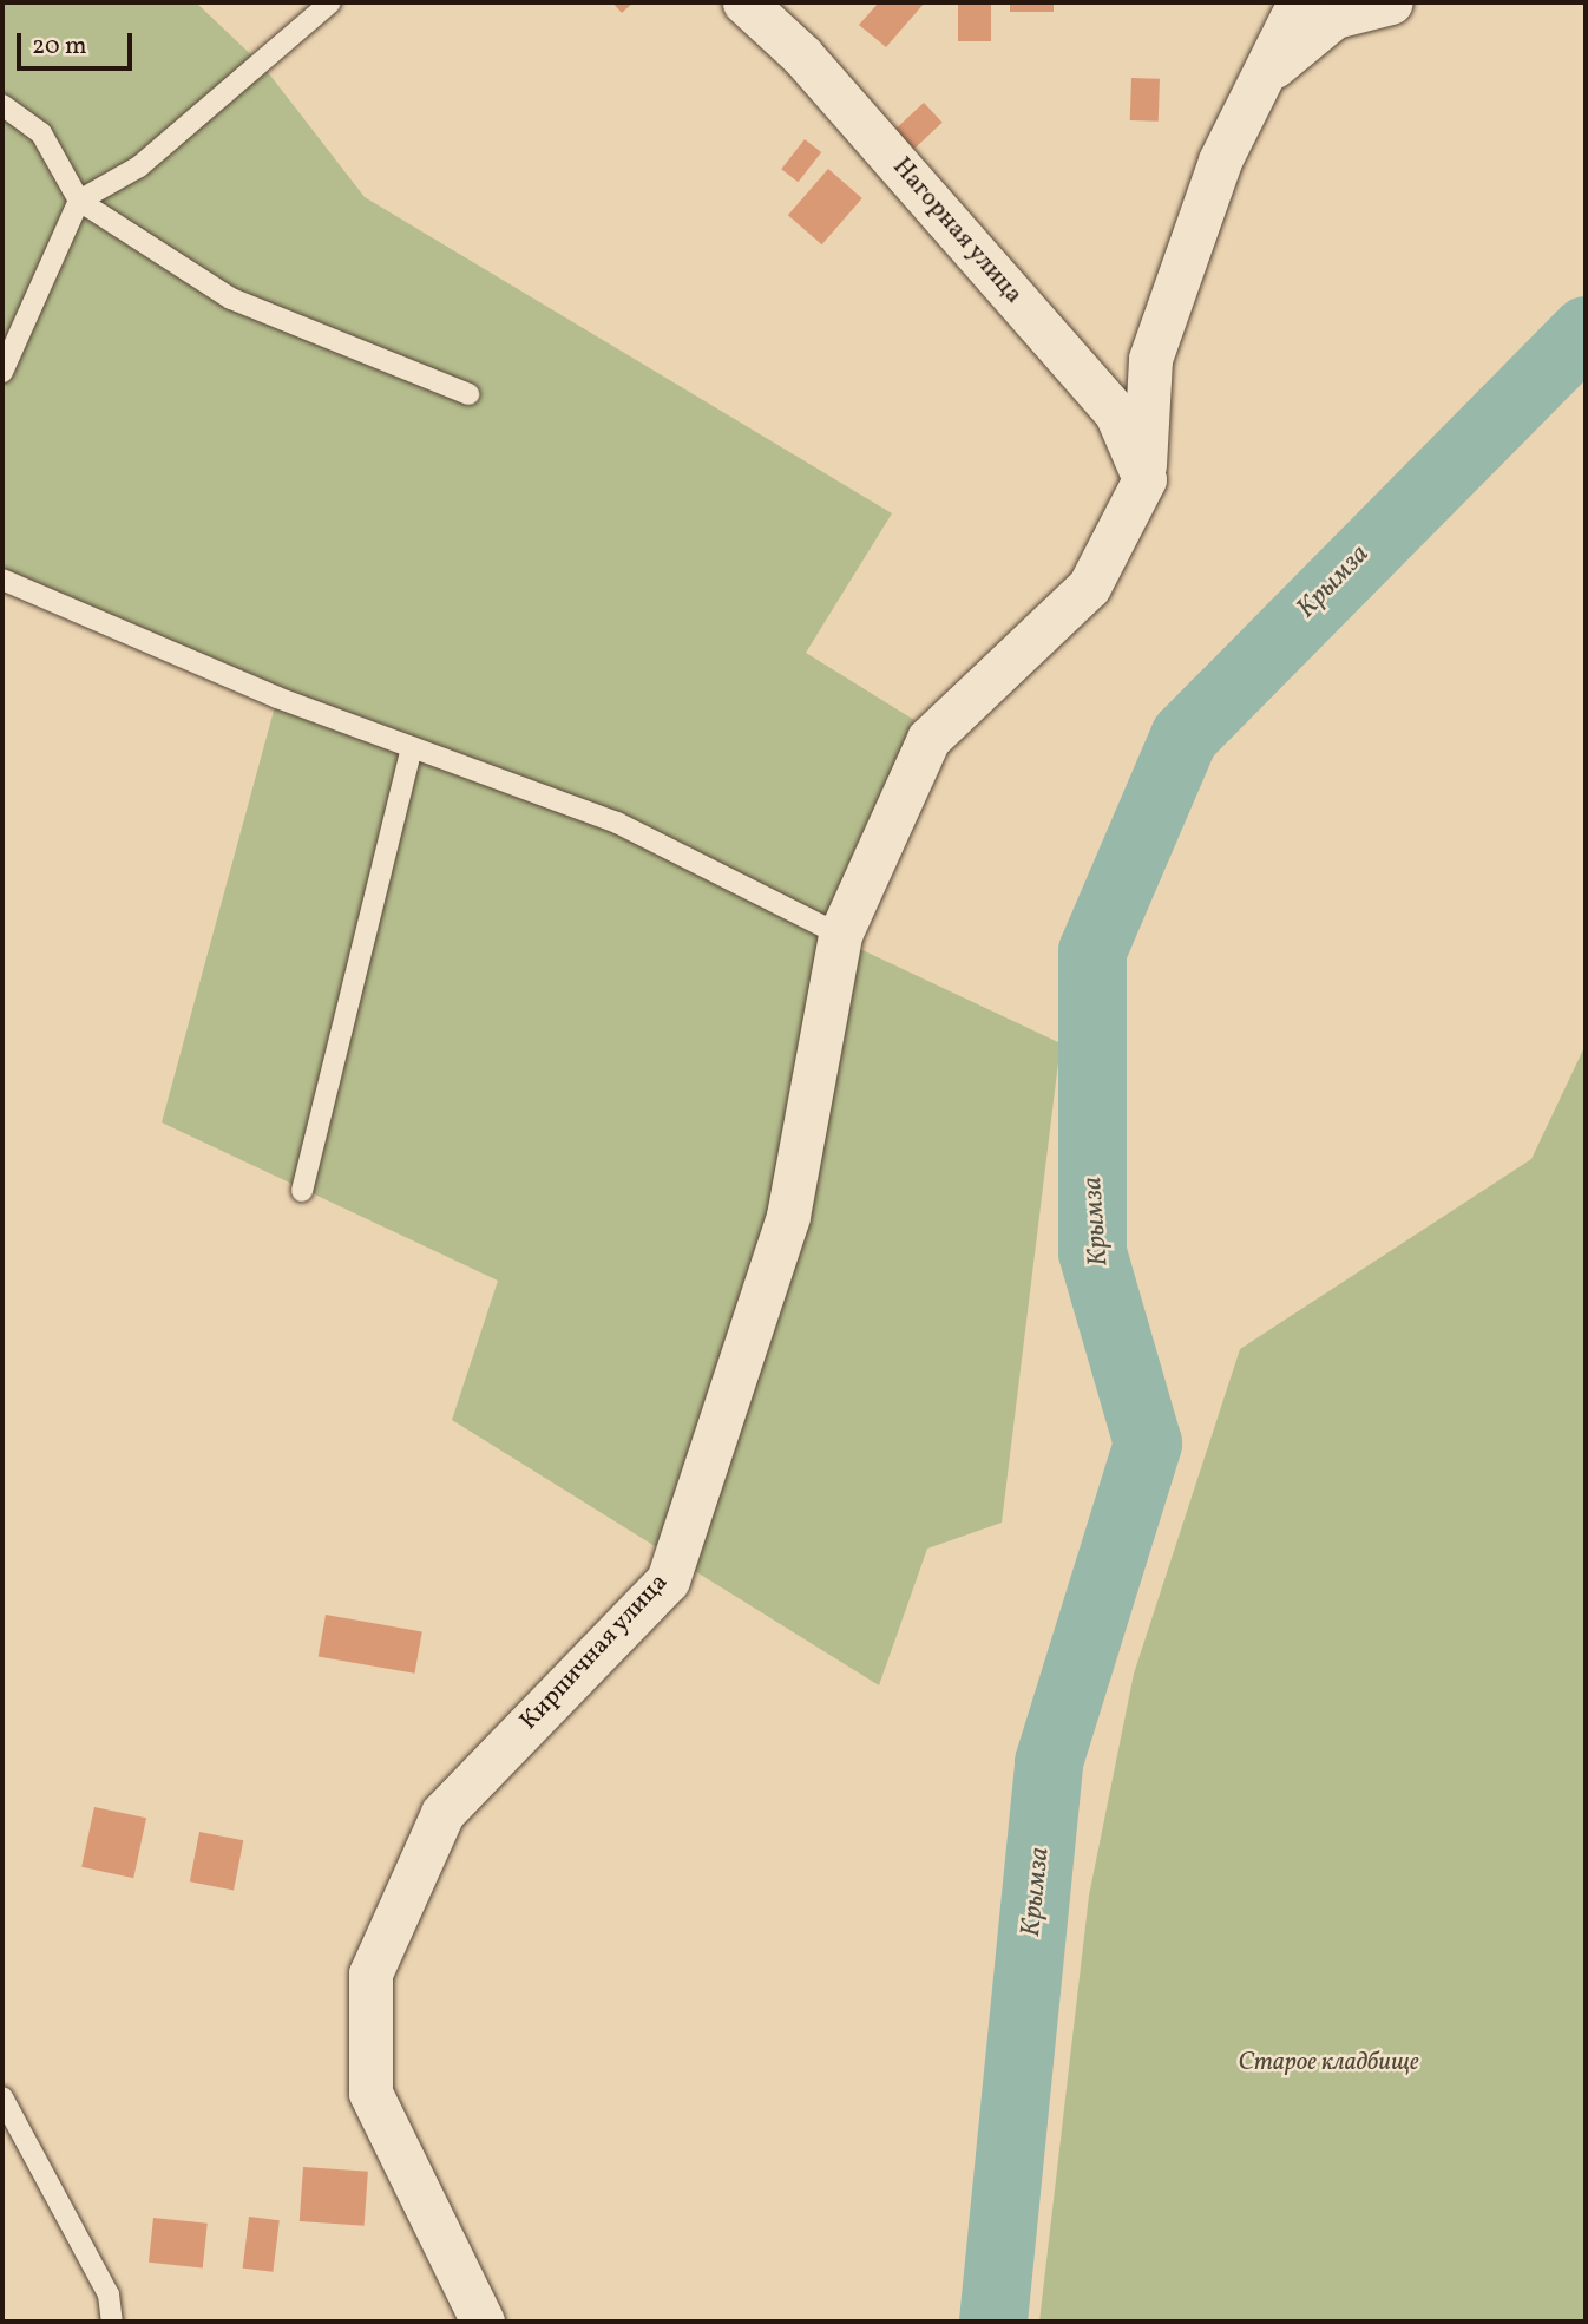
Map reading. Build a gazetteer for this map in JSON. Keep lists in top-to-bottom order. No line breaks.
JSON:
{"streets":{"street":["Нагорная улица","Кирпичная улица"]},"water":["Крымза"],"parks":["Старое кладбище"],"scale_bar":"20 m"}
